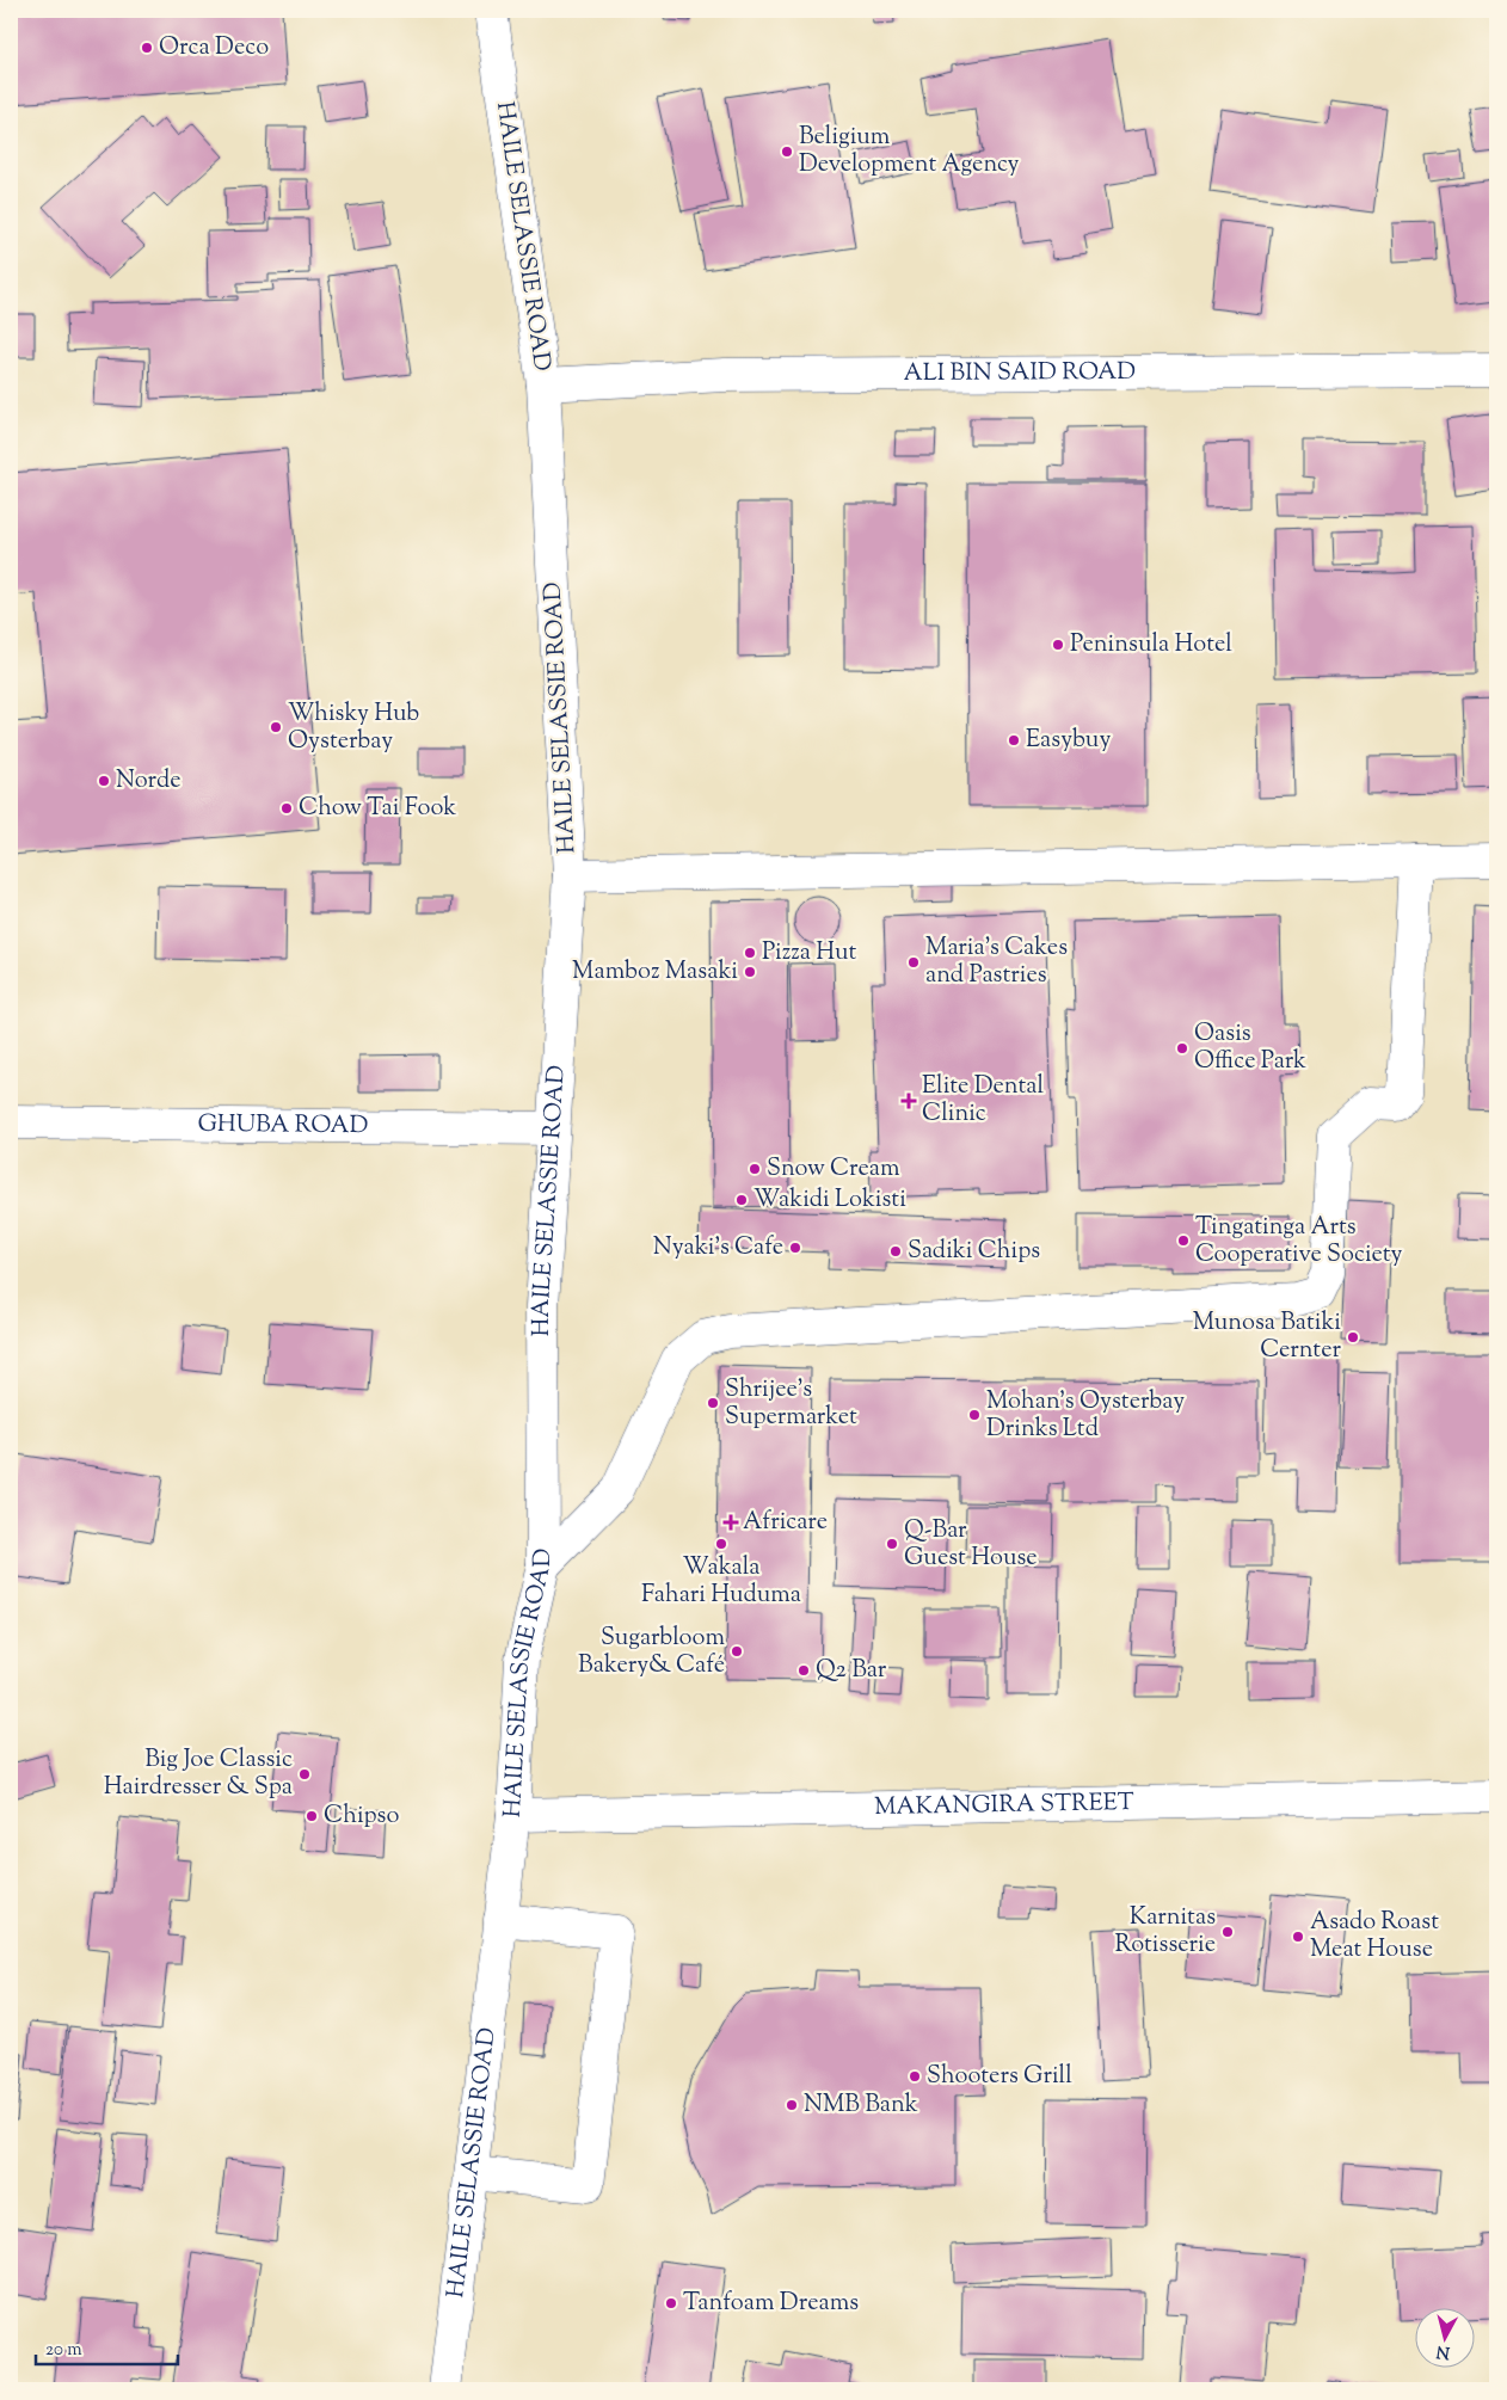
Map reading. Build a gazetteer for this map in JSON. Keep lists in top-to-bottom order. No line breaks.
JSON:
{"streets":{"street":["HAILE SELASSIE ROAD","ALI BIN SAID ROAD","GHUBA ROAD","MAKANGIRA STREET"]},"crossings":[["HAILE SELASSIE ROAD","ALI BIN SAID ROAD"],["HAILE SELASSIE ROAD","GHUBA ROAD"],["HAILE SELASSIE ROAD","MAKANGIRA STREET"]],"places":{"other":["Orca Deco","Beligium Development Agency","Peninsula Hotel","Whisky Hub Oysterbay","Easybuy","Norde","Chow Tai Fook","Pizza Hut","Maria's Cakes and Pastries","Mamboz Masaki","Oasis Office Park","Snow Cream","Wakidi Lokisti","Tingatinga Arts Cooperative Society","Nyaki's Cafe","Sadiki Chips","Munosa Batiki Cernter","Shrijee's Supermarket","Mohan's Oysterbay Drinks Ltd","Wakala Fahari Huduma","Q-Bar Guest House","Sugarbloom Bakery& Café","Q2 Bar","Big Joe Classic Hairdresser & Spa","Chipso","Karnitas Rotisserie","Asado Roast Meat House","Shooters Grill","NMB Bank","Tanfoam Dreams"],"health":["Elite Dental Clinic","Africare"]},"scale_bar":"20 m","north":"bottom"}
